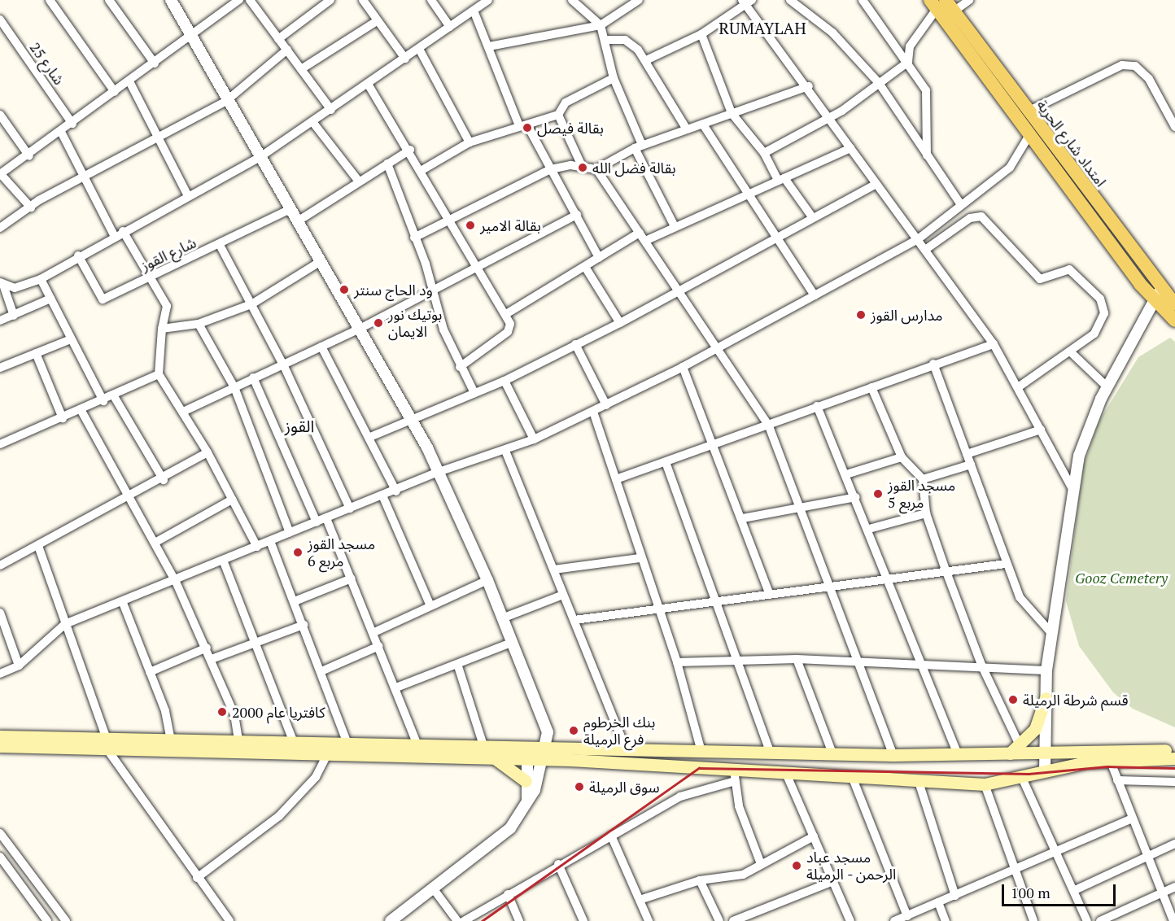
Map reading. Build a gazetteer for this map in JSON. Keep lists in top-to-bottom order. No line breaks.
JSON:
{"streets":{"main road":["امتداد شارع الحرية"],"street":["شارع 25","شارع القوز"]},"districts":["RUMAYLAH","القوز"],"parks":["Gooz Cemetery"],"places":["بقالة فيصل","بقالة فضل الله","بقالة الامير","ود الحاج سنتر","مدارس القوز","بوتيك نور الايمان","مسجد القوز مربع 5","مسجد القوز مربع 6","قسم شرطة الرميلة","كافتريا عام 2000","بنك الخرطوم فرع الرميلة","سوق الرميلة","مسجد عباد الرحمن - الرميلة"],"scale_bar":"100 m"}
